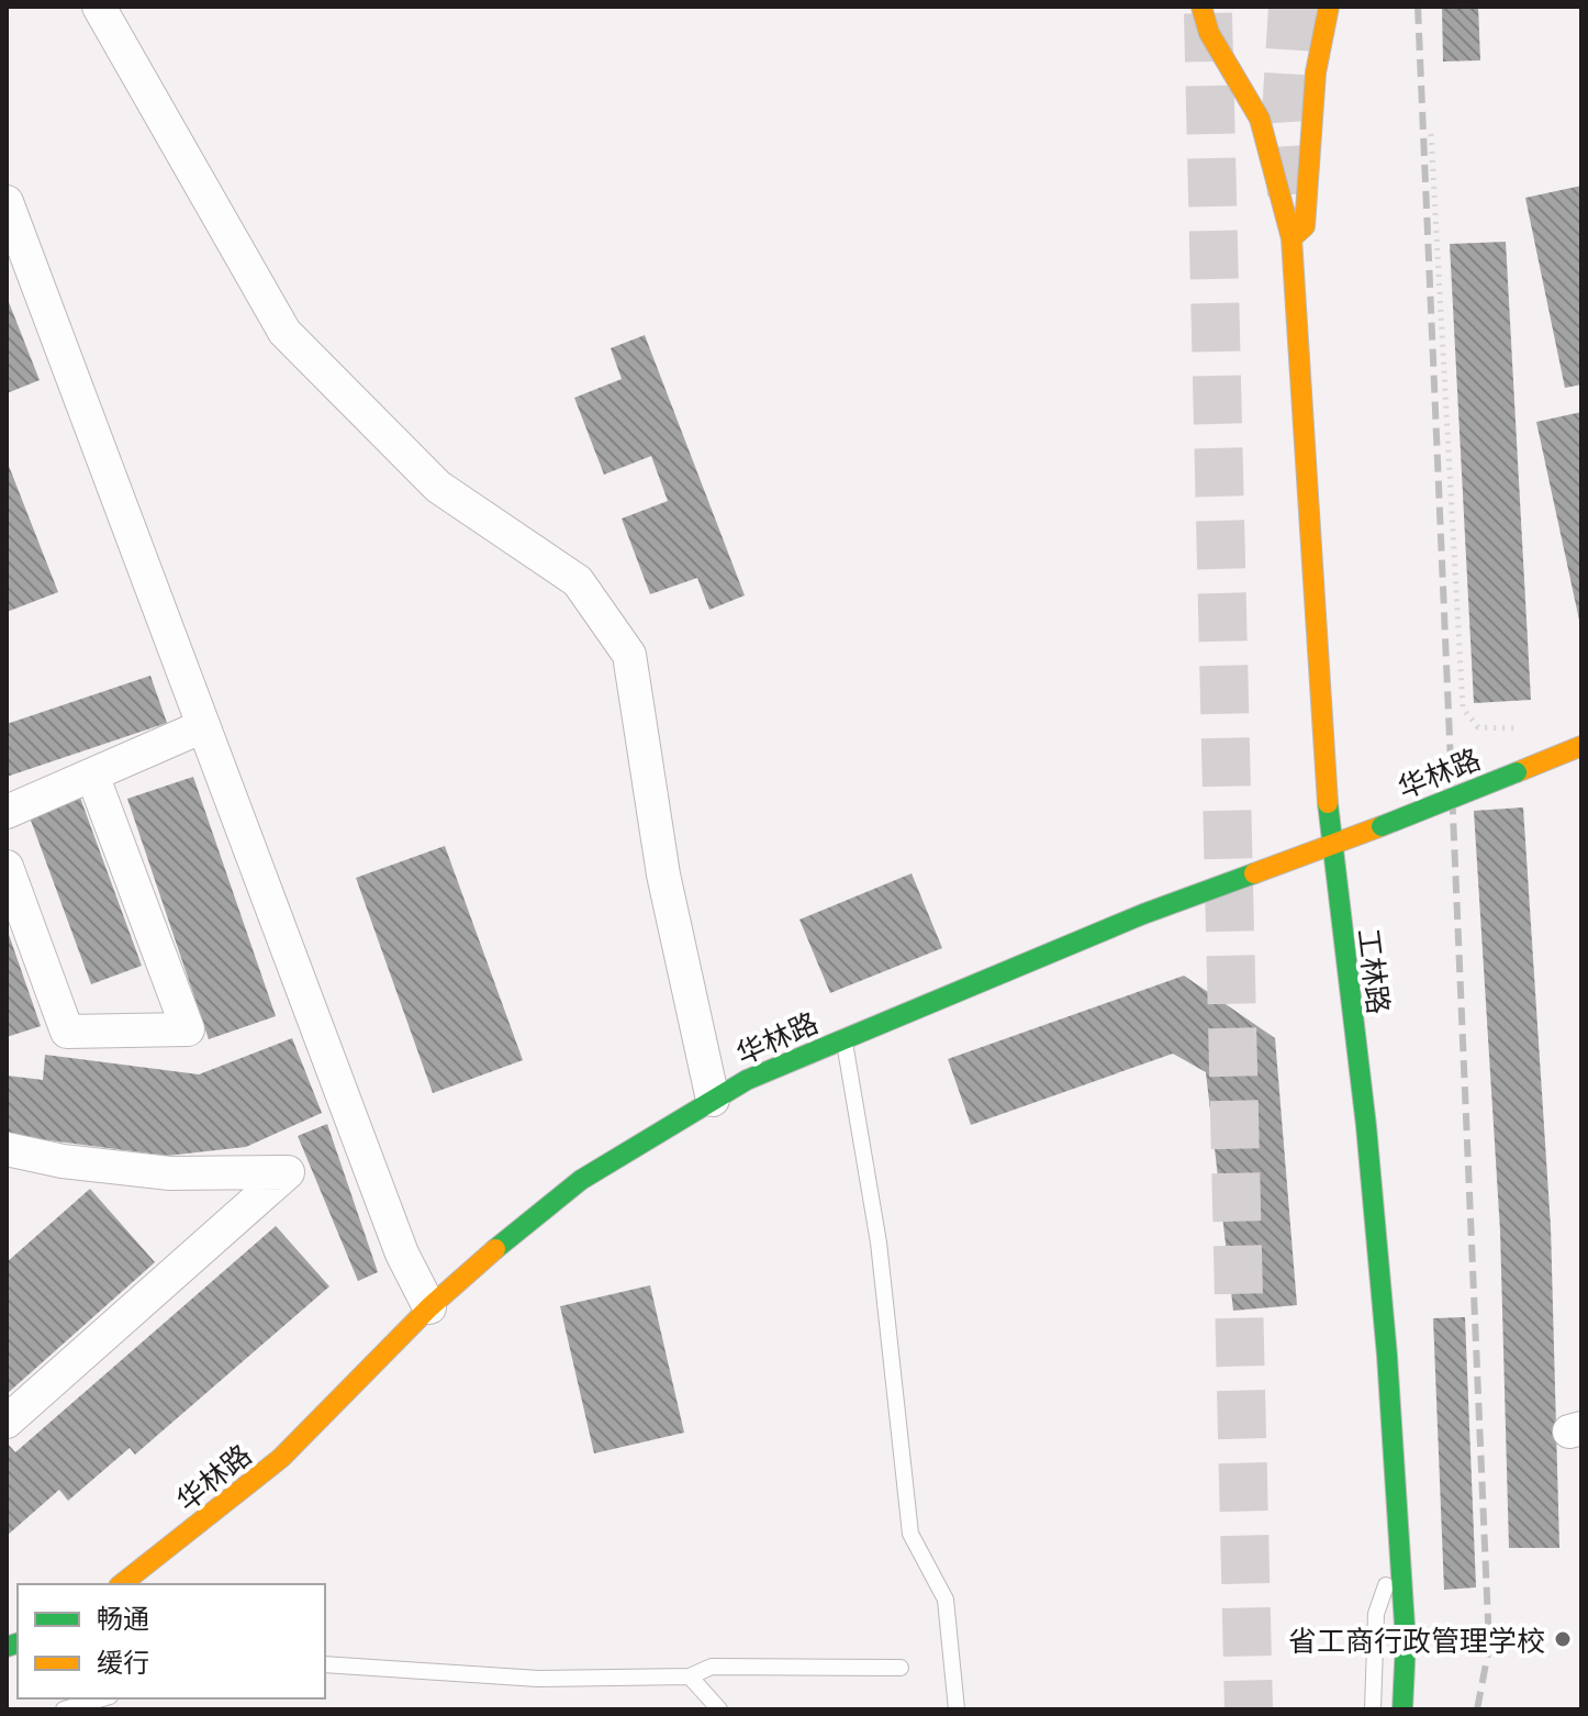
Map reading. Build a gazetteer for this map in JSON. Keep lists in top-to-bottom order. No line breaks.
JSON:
{"streets":{"main road":["华林路","工林路"]},"crossings":[["华林路","工林路"]],"places":["省工商行政管理学校"],"legend":["畅通","缓行"]}
